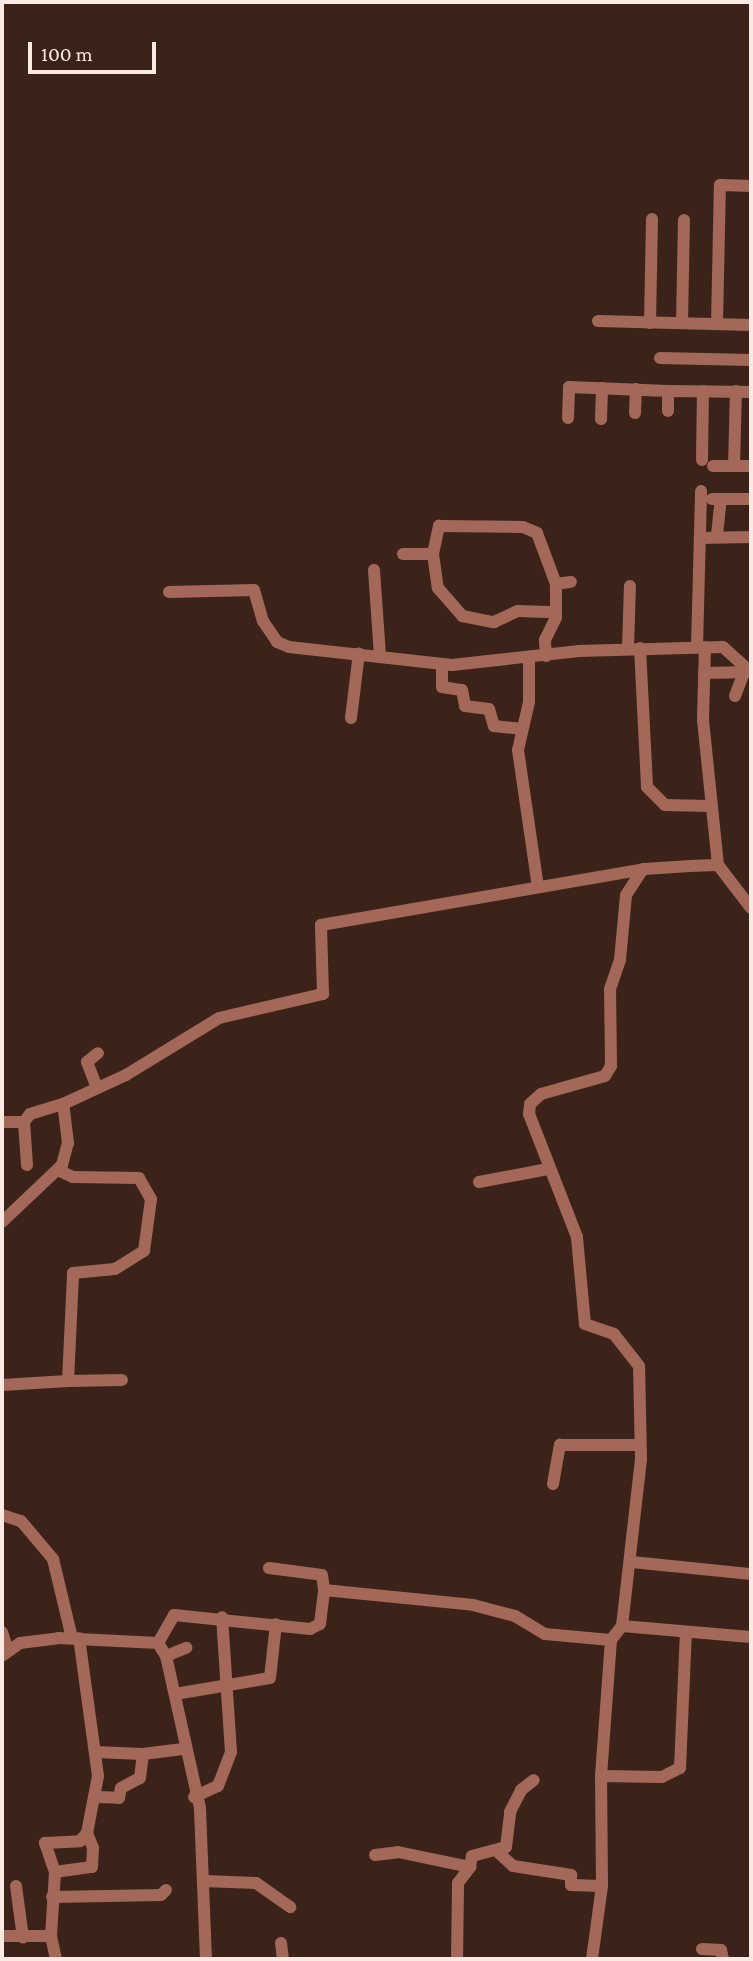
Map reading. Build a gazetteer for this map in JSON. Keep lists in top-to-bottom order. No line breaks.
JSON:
{"scale_bar":"100 m"}
